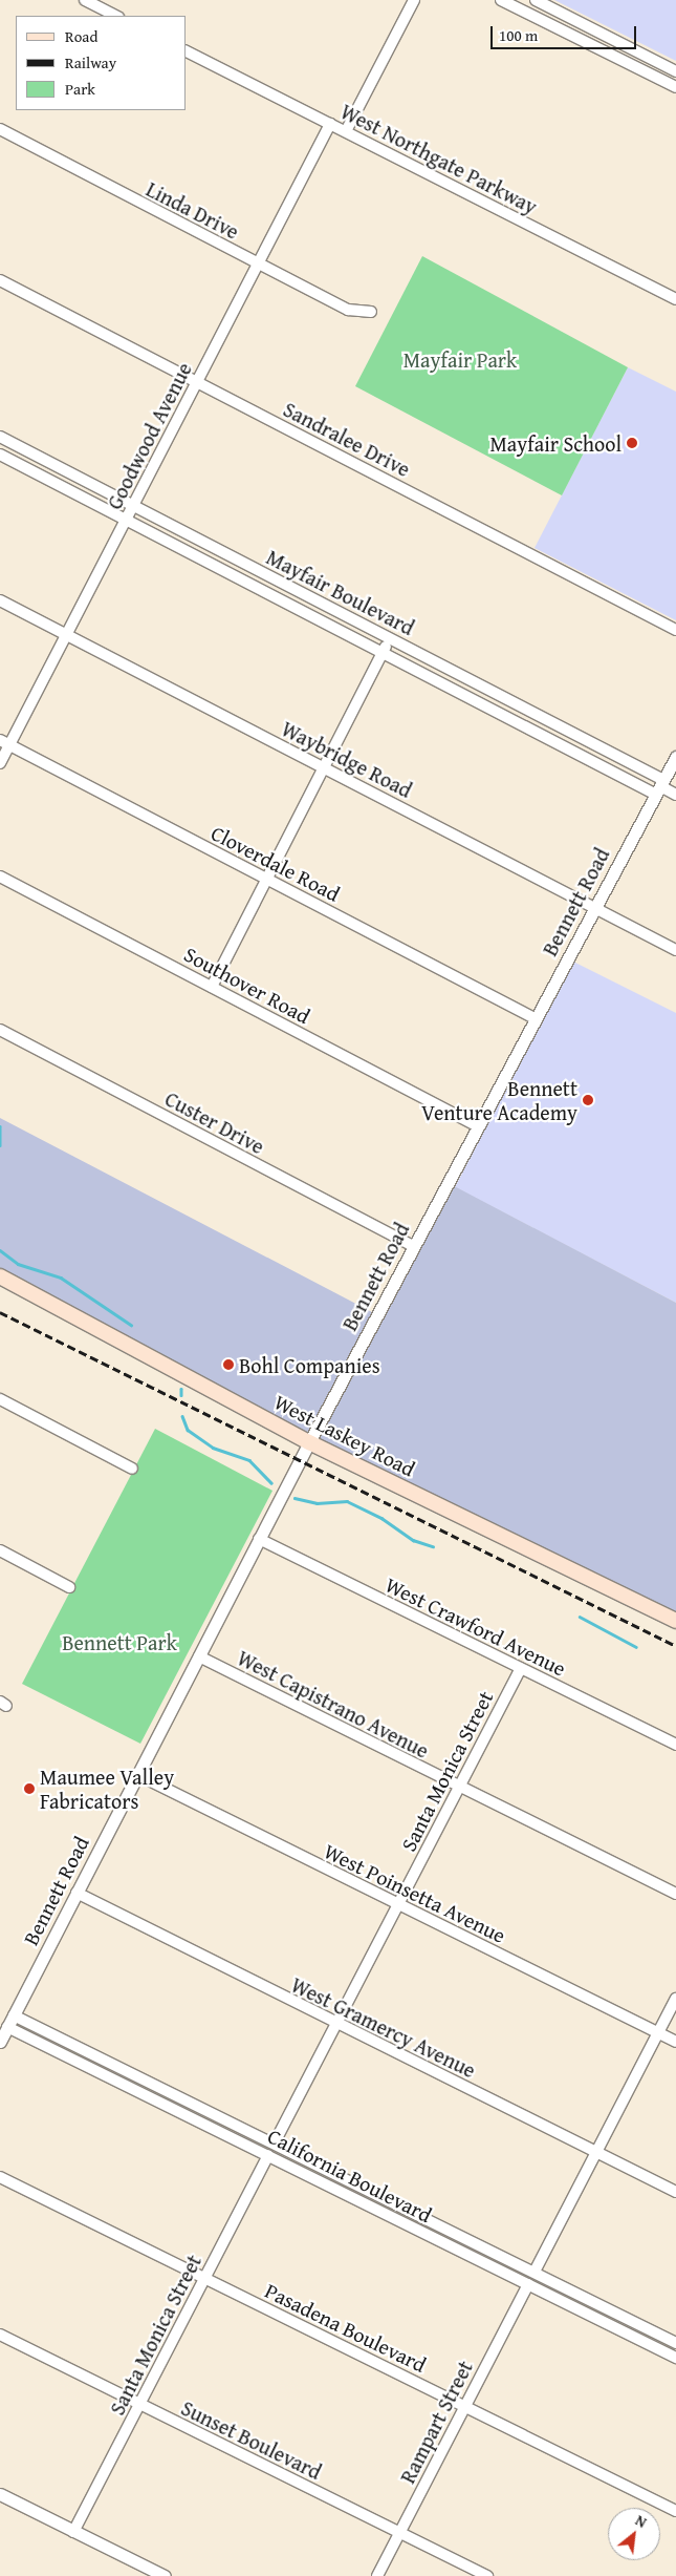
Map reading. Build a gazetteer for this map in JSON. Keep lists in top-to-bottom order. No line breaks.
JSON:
{"streets":{"main road":["West Laskey Road"],"street":["West Northgate Parkway","Linda Drive","Goodwood Avenue","Sandralee Drive","Mayfair Boulevard","Waybridge Road","Cloverdale Road","Bennett Road","Southover Road","Custer Drive","West Crawford Avenue","West Capistrano Avenue","Santa Monica Street","West Poinsetta Avenue","West Gramercy Avenue","California Boulevard","Pasadena Boulevard","Rampart Street","Sunset Boulevard"]},"crossings":[["West Northgate Parkway","Goodwood Avenue"],["Linda Drive","Goodwood Avenue"],["Goodwood Avenue","Sandralee Drive"],["Goodwood Avenue","Mayfair Boulevard"],["Goodwood Avenue","Waybridge Road"],["Goodwood Avenue","Cloverdale Road"],["Mayfair Boulevard","Bennett Road"],["Waybridge Road","Bennett Road"],["Cloverdale Road","Bennett Road"],["Bennett Road","Southover Road"],["Bennett Road","Custer Drive"],["Bennett Road","West Laskey Road"],["Bennett Road","West Crawford Avenue"],["Bennett Road","West Capistrano Avenue"],["Bennett Road","West Poinsetta Avenue"],["Bennett Road","West Gramercy Avenue"],["Bennett Road","California Boulevard"],["West Crawford Avenue","Santa Monica Street"],["West Capistrano Avenue","Santa Monica Street"],["Santa Monica Street","West Poinsetta Avenue"],["Santa Monica Street","West Gramercy Avenue"],["Santa Monica Street","California Boulevard"],["Santa Monica Street","Pasadena Boulevard"],["Santa Monica Street","Sunset Boulevard"],["West Poinsetta Avenue","Rampart Street"],["West Gramercy Avenue","Rampart Street"],["California Boulevard","Rampart Street"],["Pasadena Boulevard","Rampart Street"],["Rampart Street","Sunset Boulevard"]],"parks":["Mayfair Park","Bennett Park"],"places":["Mayfair School","Bennett Venture Academy","Bohl Companies","Maumee Valley Fabricators"],"legend":["Road","Railway","Park"],"scale_bar":"100 m","north":"top right"}
